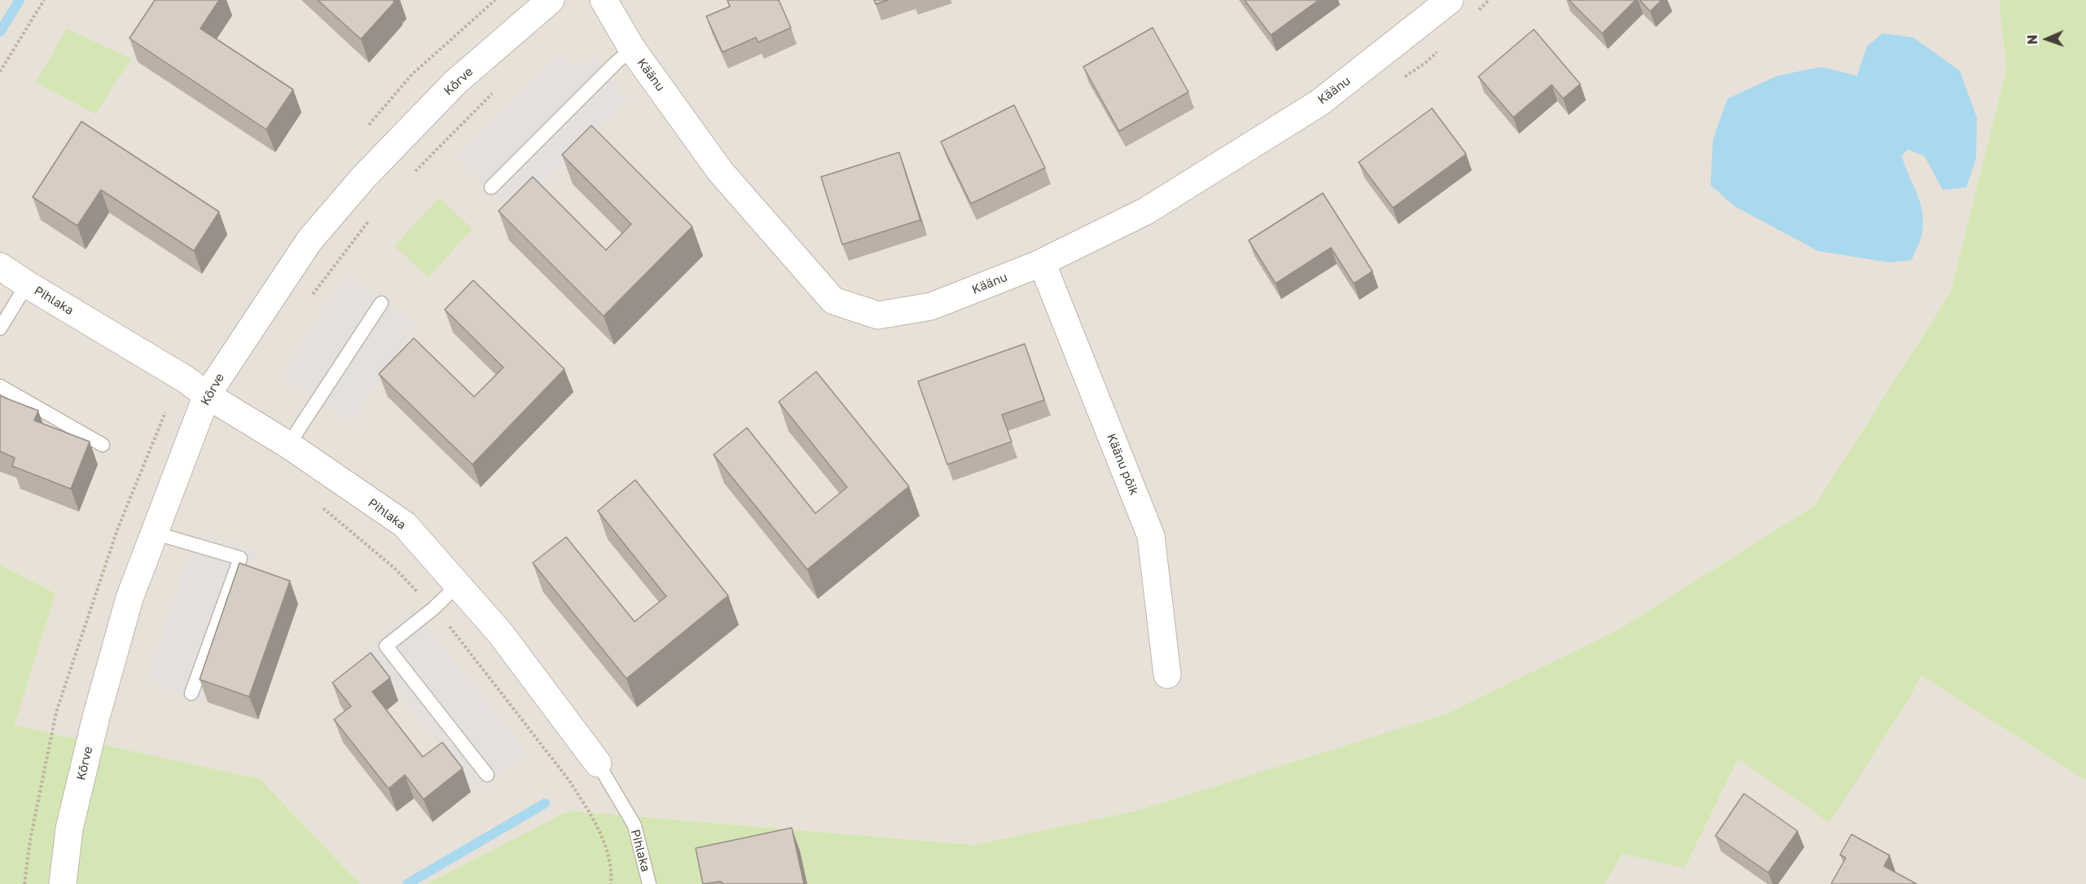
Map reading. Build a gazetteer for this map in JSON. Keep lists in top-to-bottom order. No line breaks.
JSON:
{"streets":{"street":["Käänu","Kõrve","Pihlaka","Käänu põik"]},"crossings":[["Käänu","Käänu põik"],["Kõrve","Pihlaka"]],"north":"left"}
